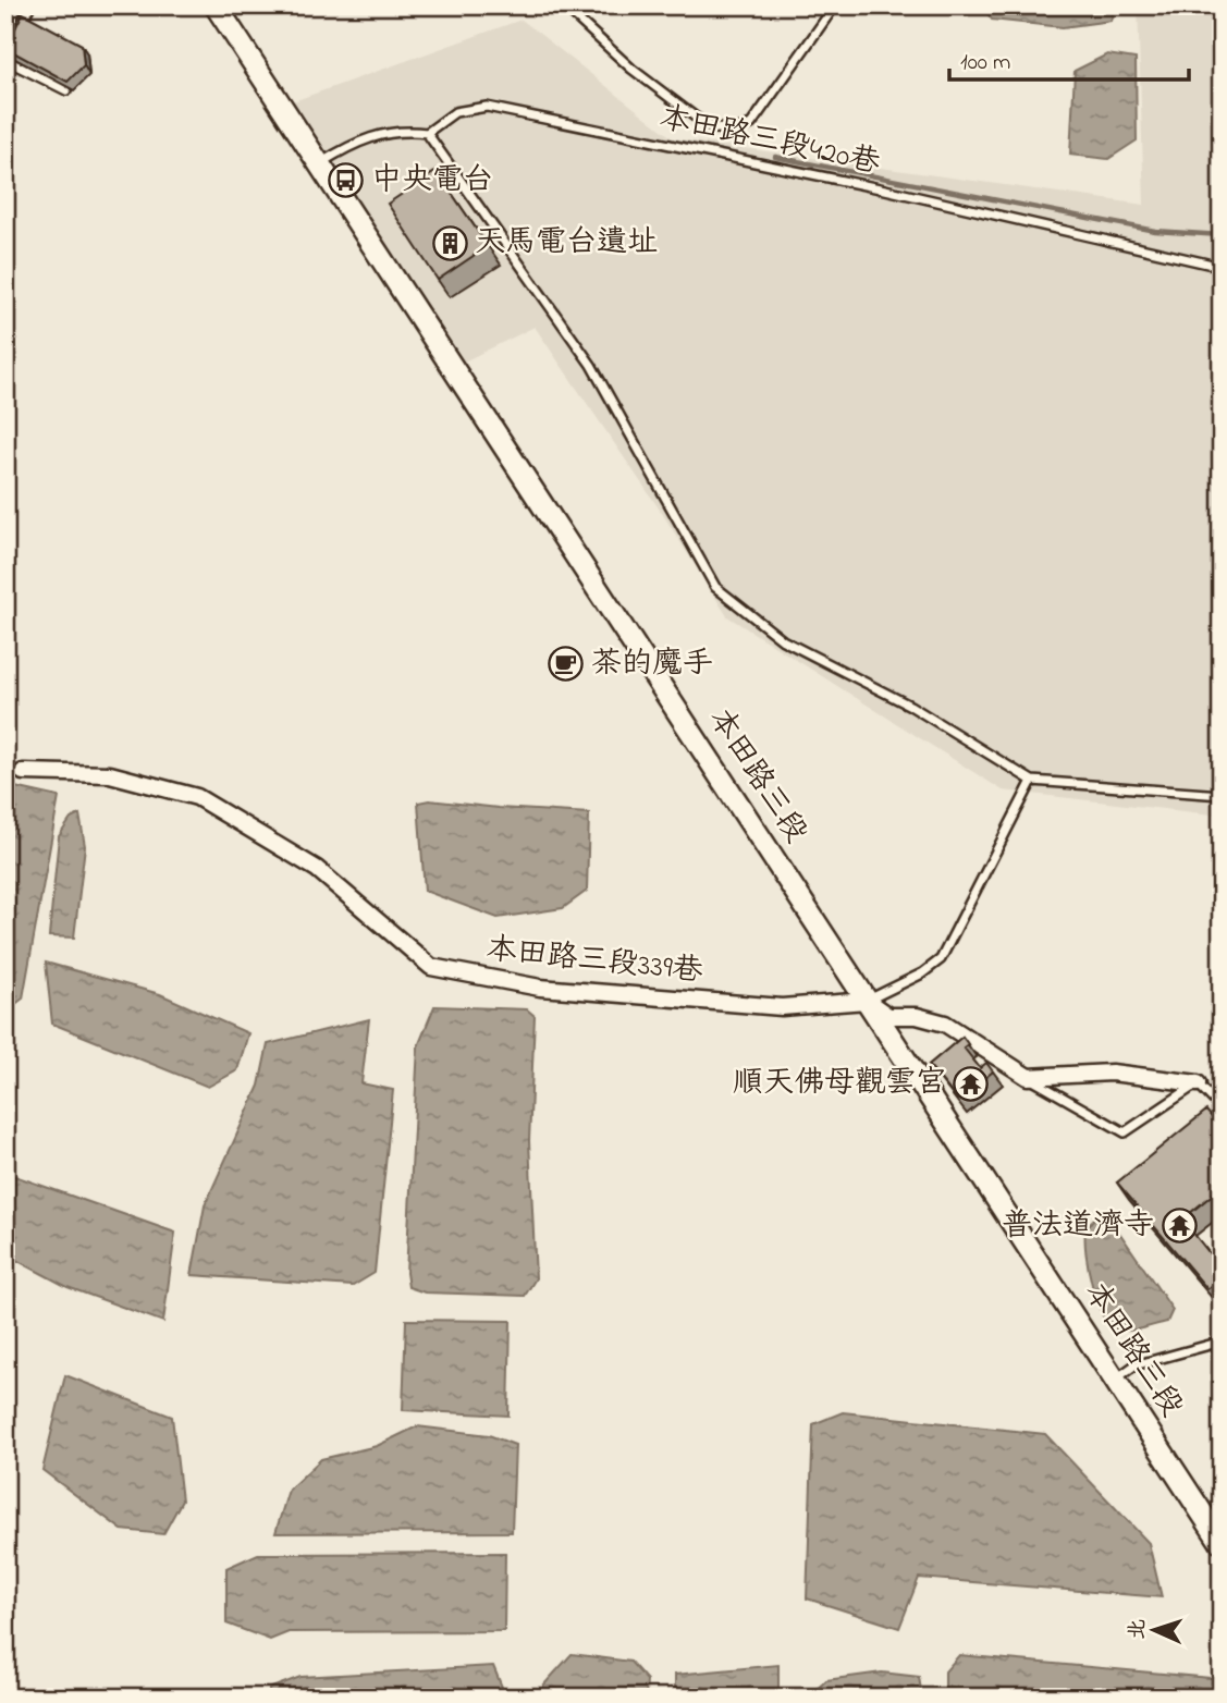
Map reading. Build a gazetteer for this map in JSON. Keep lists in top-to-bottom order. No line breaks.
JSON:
{"streets":{"street":["本田路三段","本田路三段339巷"],"lane":["本田路三段420巷"]},"crossings":[["本田路三段","本田路三段339巷"]],"places":{"bus stop":["中央電台"],"building":["天馬電台遺址"],"cafe":["茶的魔手"],"temple":["順天佛母觀雲宮","普法道濟寺"]},"scale_bar":"100 m","north":"left"}
